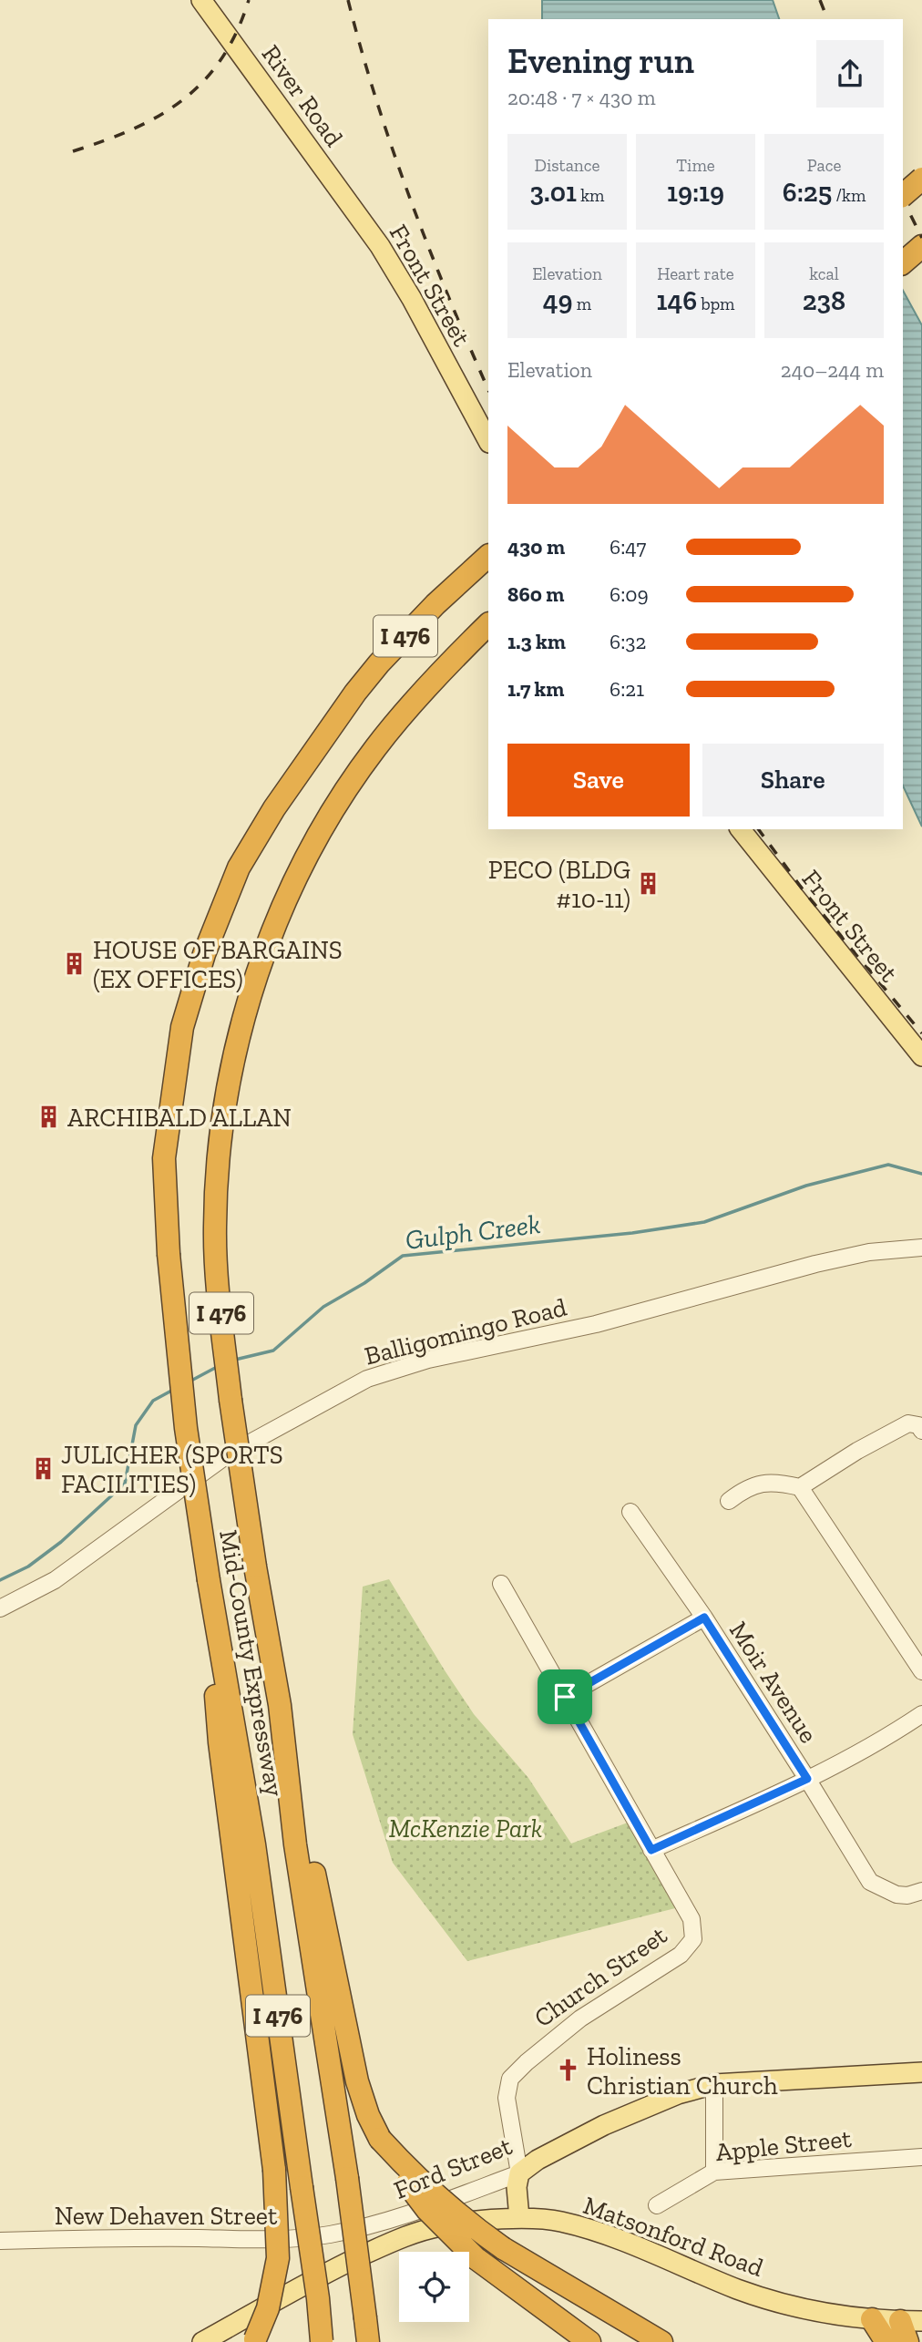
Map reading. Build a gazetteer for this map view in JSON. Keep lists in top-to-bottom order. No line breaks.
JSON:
{"streets":{"highway":["I 476","Mid-County Expressway"],"main road":["River Road","Front Street","Church Street","Ford Street","Matsonford Road"],"street":["Balligomingo Road","Moir Avenue","Apple Street","New Dehaven Street"]},"crossings":[["River Road","Front Street"],["Church Street","Ford Street"],["Church Street","Matsonford Road"],["Ford Street","New Dehaven Street"]],"water":["Gulph Creek"],"parks":["McKenzie Park"],"places":{"building":["PECO (BLDG #10-11)","HOUSE OF BARGAINS (EX OFFICES)","ARCHIBALD ALLAN","JULICHER (SPORTS FACILITIES)"],"church":["Holiness Christian Church"]},"page":{"heading":["Evening run","20:48 · 7 × 430 m"],"stats":[["Distance","3.01 km"],["Time","19:19"],["Pace","6:25 /km"],["Elevation","49 m"],["Heart rate","146 bpm"],["kcal","238"]],"chart":["Elevation","240–244 m"],"list":[{"name":"430 m","note":"6:47"},{"name":"860 m","note":"6:09"},{"name":"1.3 km","note":"6:32"},{"name":"1.7 km","note":"6:21"}],"buttons":["Save","Share"]}}
